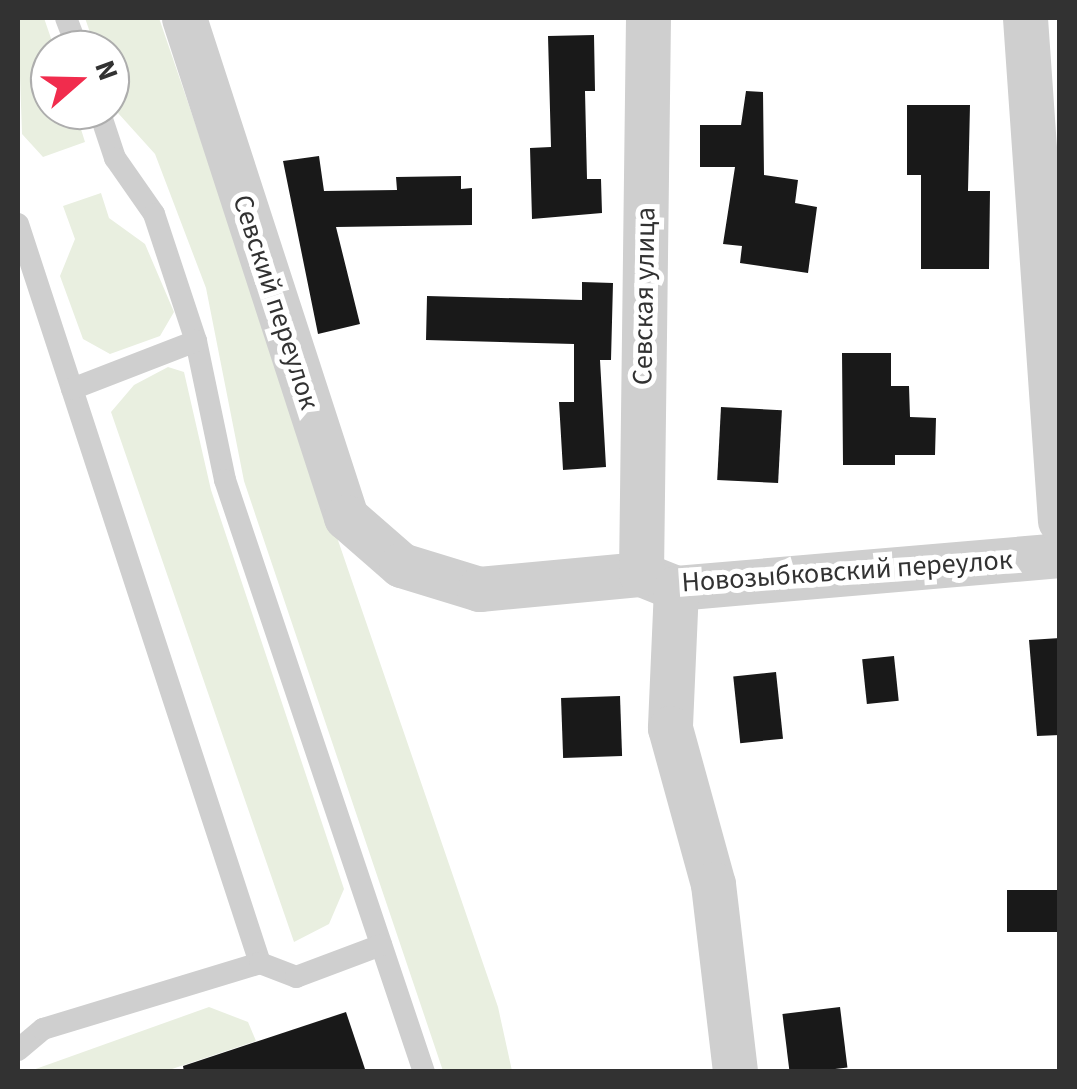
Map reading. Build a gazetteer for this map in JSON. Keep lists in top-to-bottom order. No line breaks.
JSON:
{"streets":{"street":["Севская улица","Севский переулок","Новозыбковский переулок"]},"crossings":[["Севская улица","Новозыбковский переулок"],["Севский переулок","Новозыбковский переулок"]],"north":"right"}
